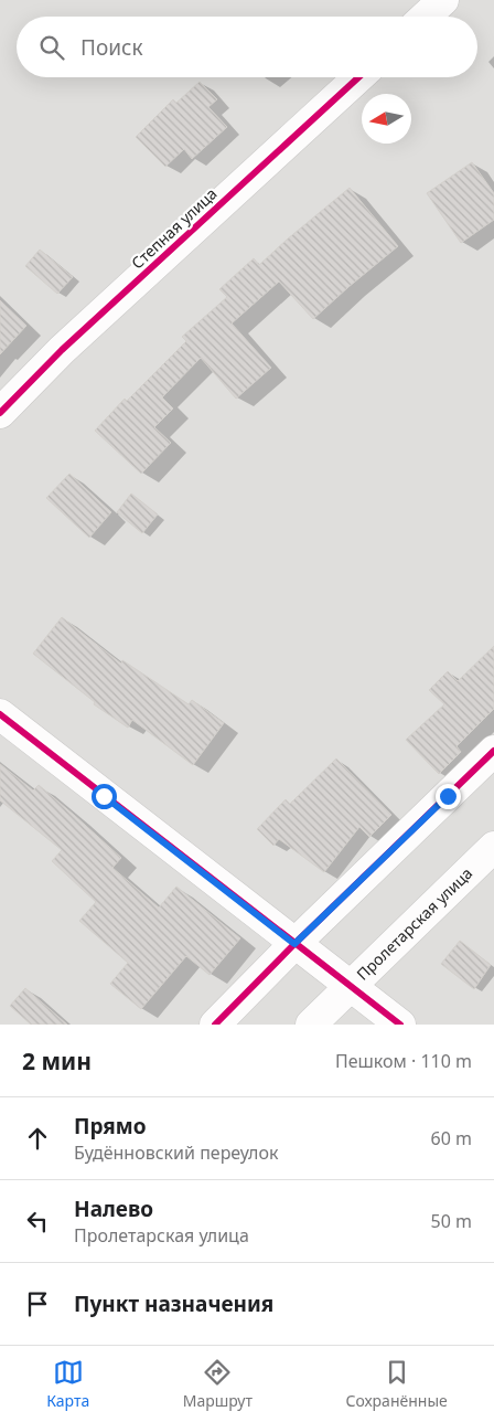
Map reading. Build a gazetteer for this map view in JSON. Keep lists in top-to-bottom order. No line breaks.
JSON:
{"streets":{"street":["Степная улица","Пролетарская улица"]},"north":"left","page":{"search":"Поиск","heading":["2 мин","Пешком · 110 m"],"list":[["Прямо","Будённовский переулок","60 m"],["Налево","Пролетарская улица","50 m"],"Пункт назначения"],"nav":["Карта","Маршрут","Сохранённые"]}}
